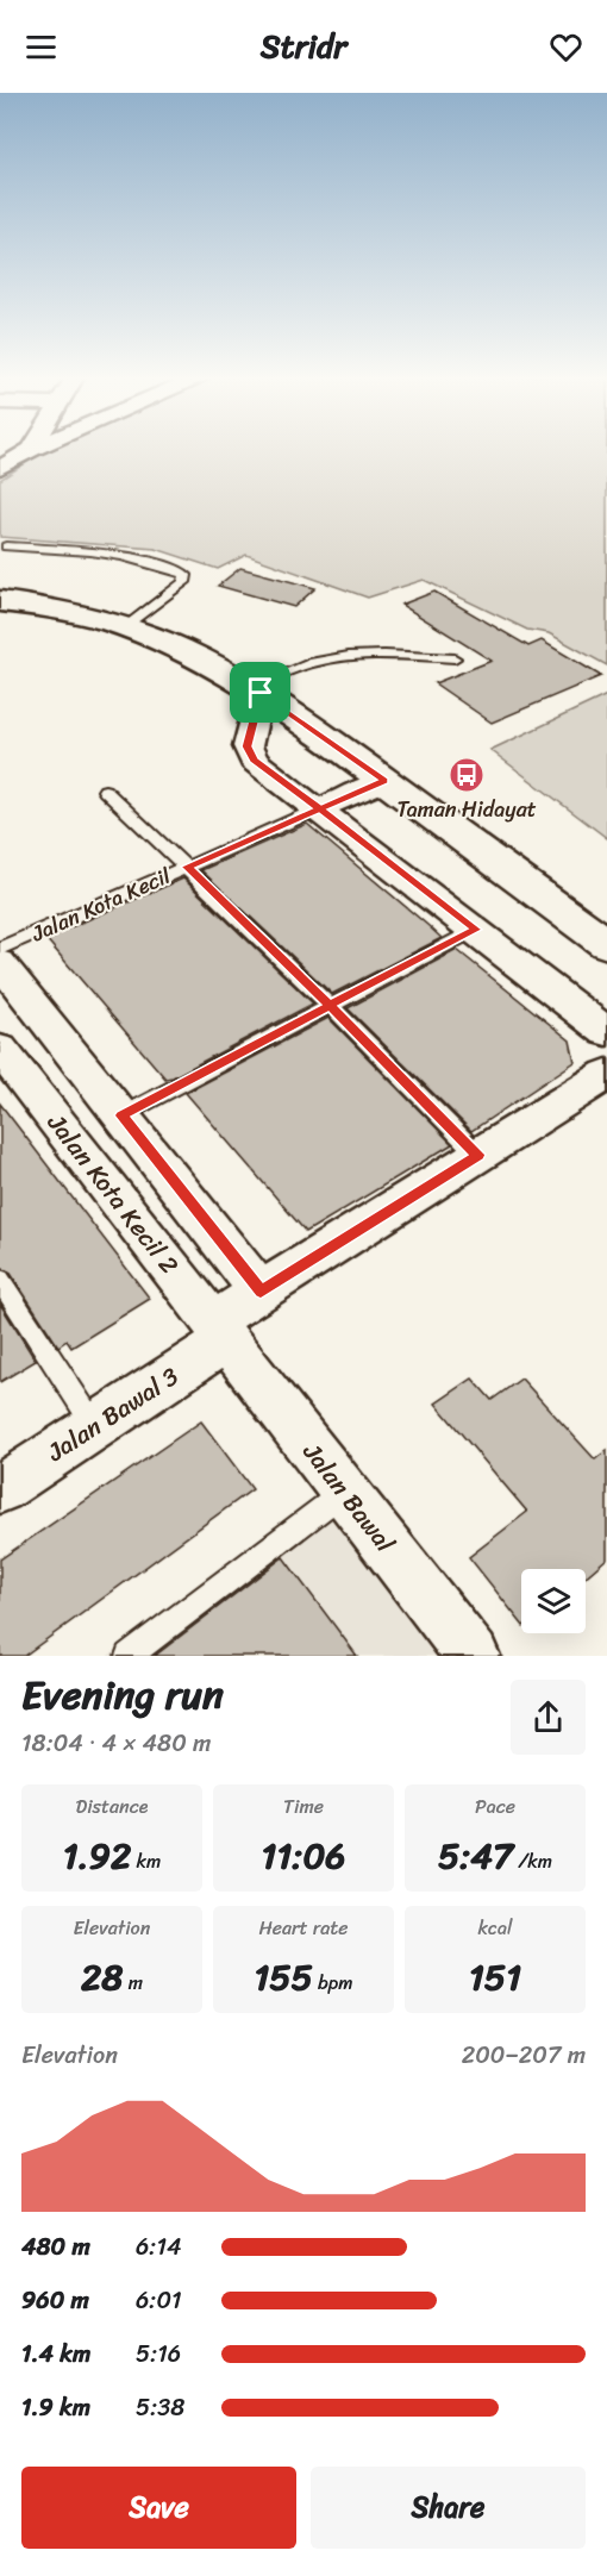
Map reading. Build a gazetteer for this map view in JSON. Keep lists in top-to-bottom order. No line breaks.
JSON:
{"streets":{"street":["Jalan Kota Kecil 2","Jalan Bawal 3","Jalan Bawal"],"lane":["Jalan Kota Kecil"]},"crossings":[["Jalan Kota Kecil 2","Jalan Bawal 3"],["Jalan Kota Kecil 2","Jalan Bawal"],["Jalan Bawal 3","Jalan Bawal"]],"places":{"bus stop":["Taman Hidayat"]},"page":{"header":"Stridr","heading":["Evening run","18:04 · 4 × 480 m"],"stats":[["Distance","1.92 km"],["Time","11:06"],["Pace","5:47 /km"],["Elevation","28 m"],["Heart rate","155 bpm"],["kcal","151"]],"chart":["Elevation","200–207 m"],"list":[{"name":"480 m","note":"6:14"},{"name":"960 m","note":"6:01"},{"name":"1.4 km","note":"5:16"},{"name":"1.9 km","note":"5:38"}],"buttons":["Save","Share"]}}
